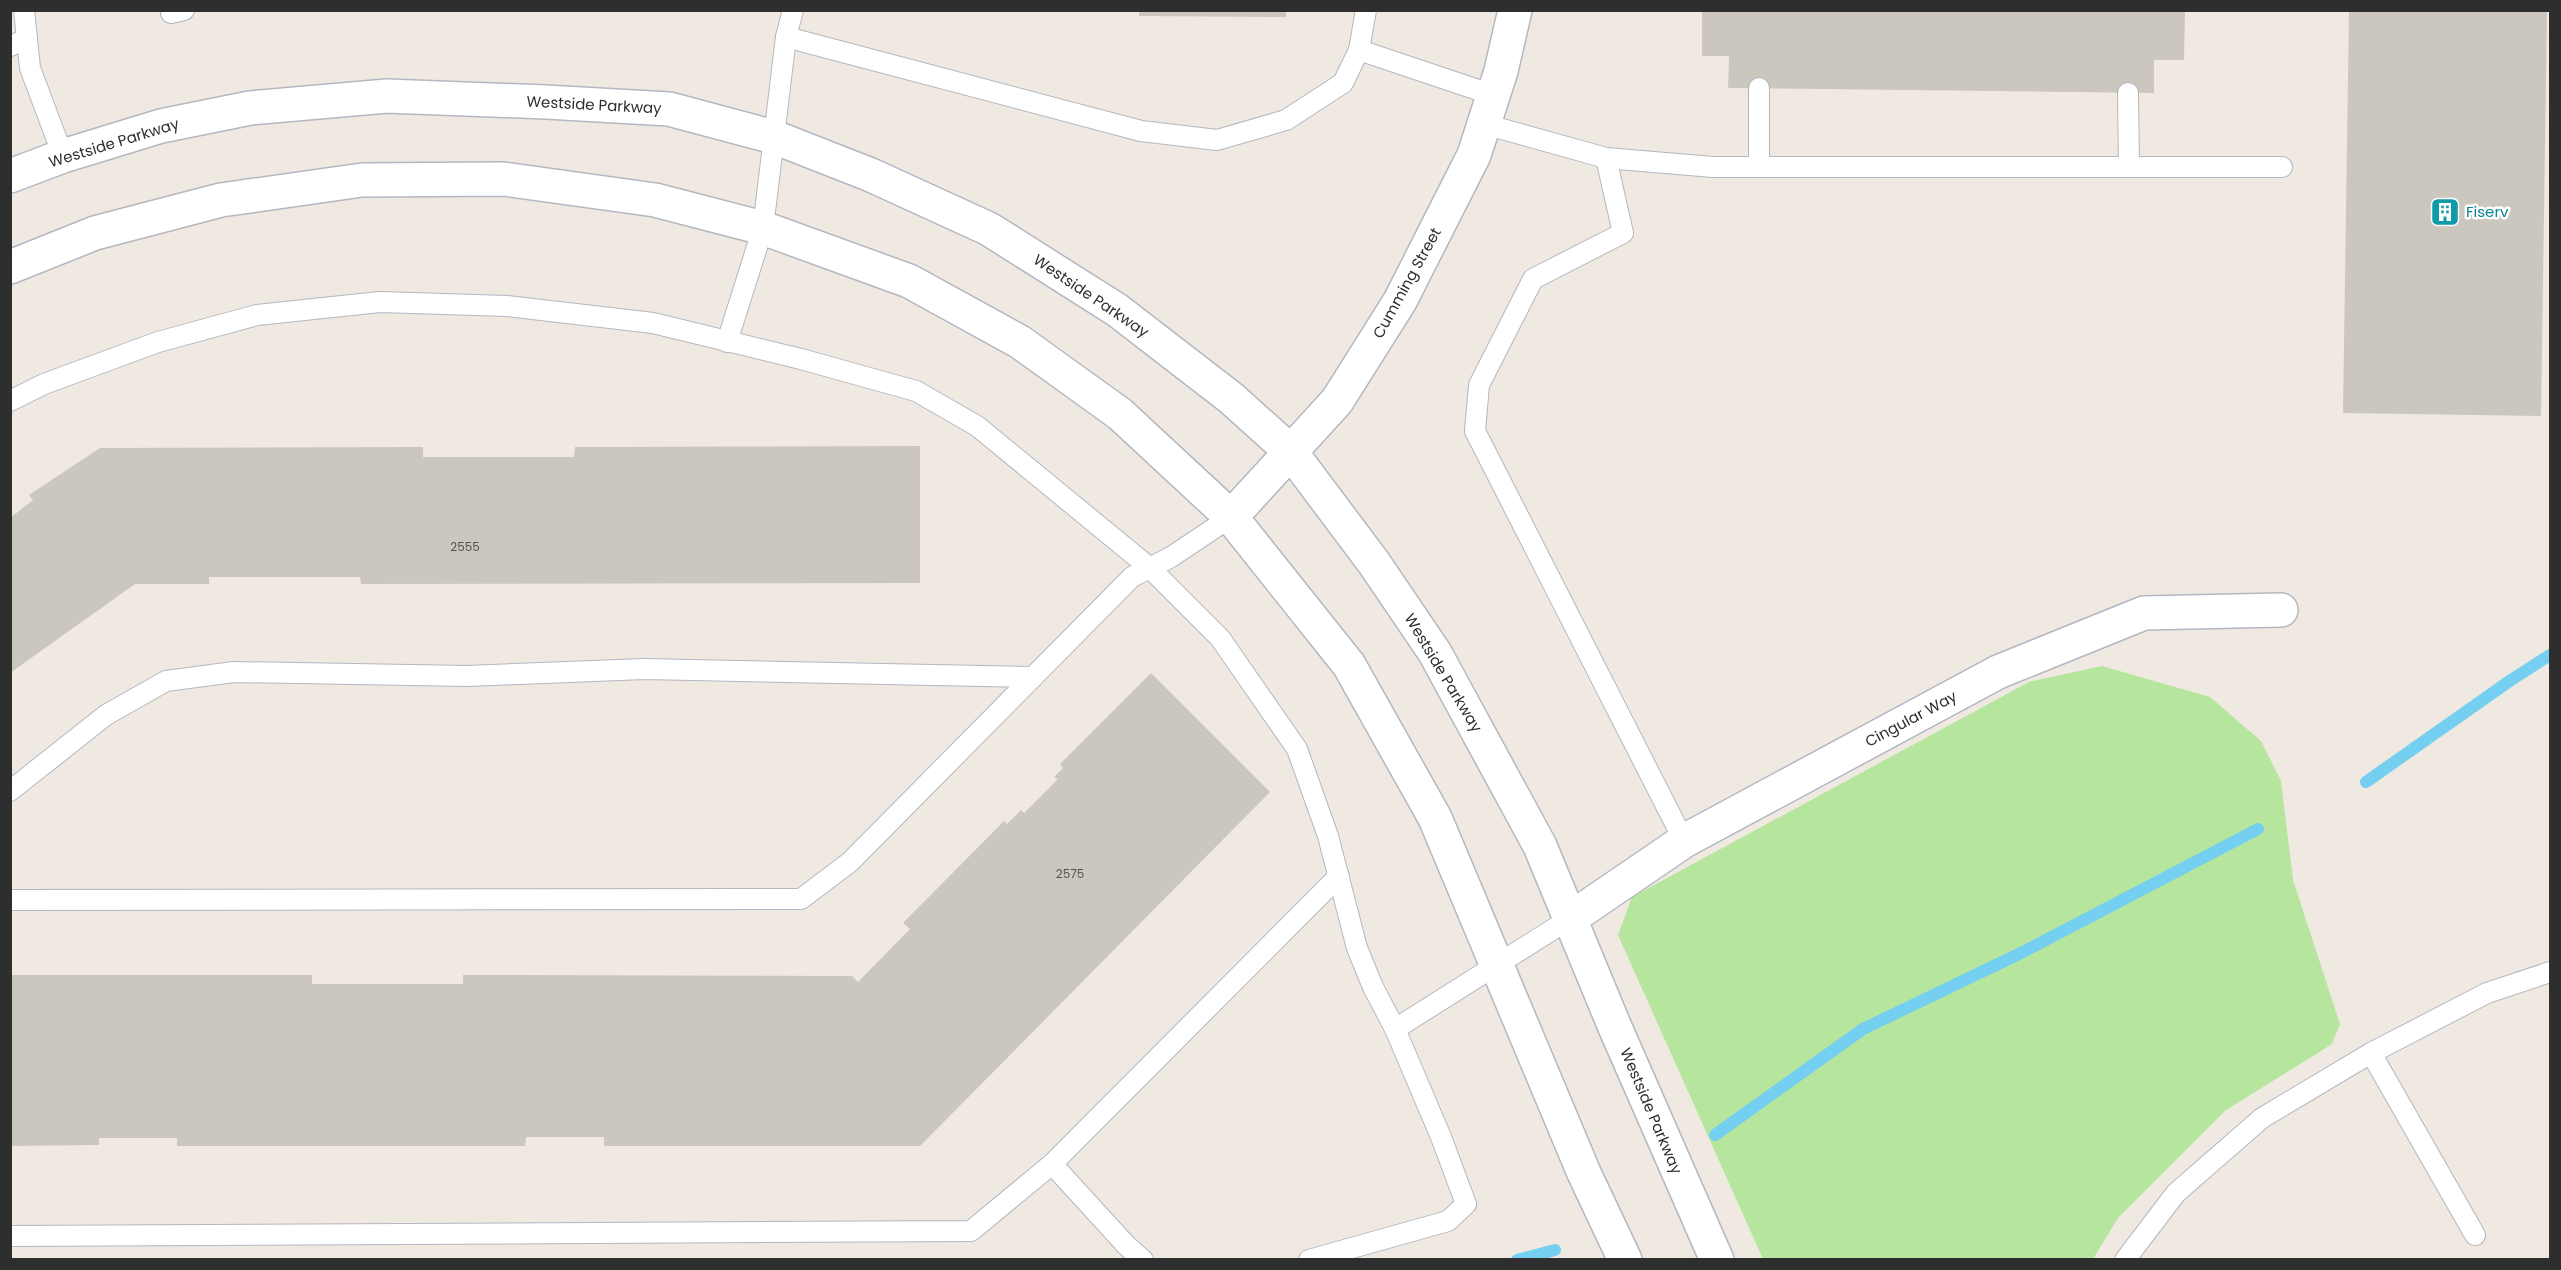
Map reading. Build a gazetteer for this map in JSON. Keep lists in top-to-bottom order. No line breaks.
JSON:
{"streets":{"main road":["Westside Parkway","Cumming Street","Cingular Way"]},"crossings":[["Westside Parkway","Cumming Street"],["Westside Parkway","Cingular Way"]],"places":{"building":["Fiserv"]},"house_numbers":["2555","2575"]}
